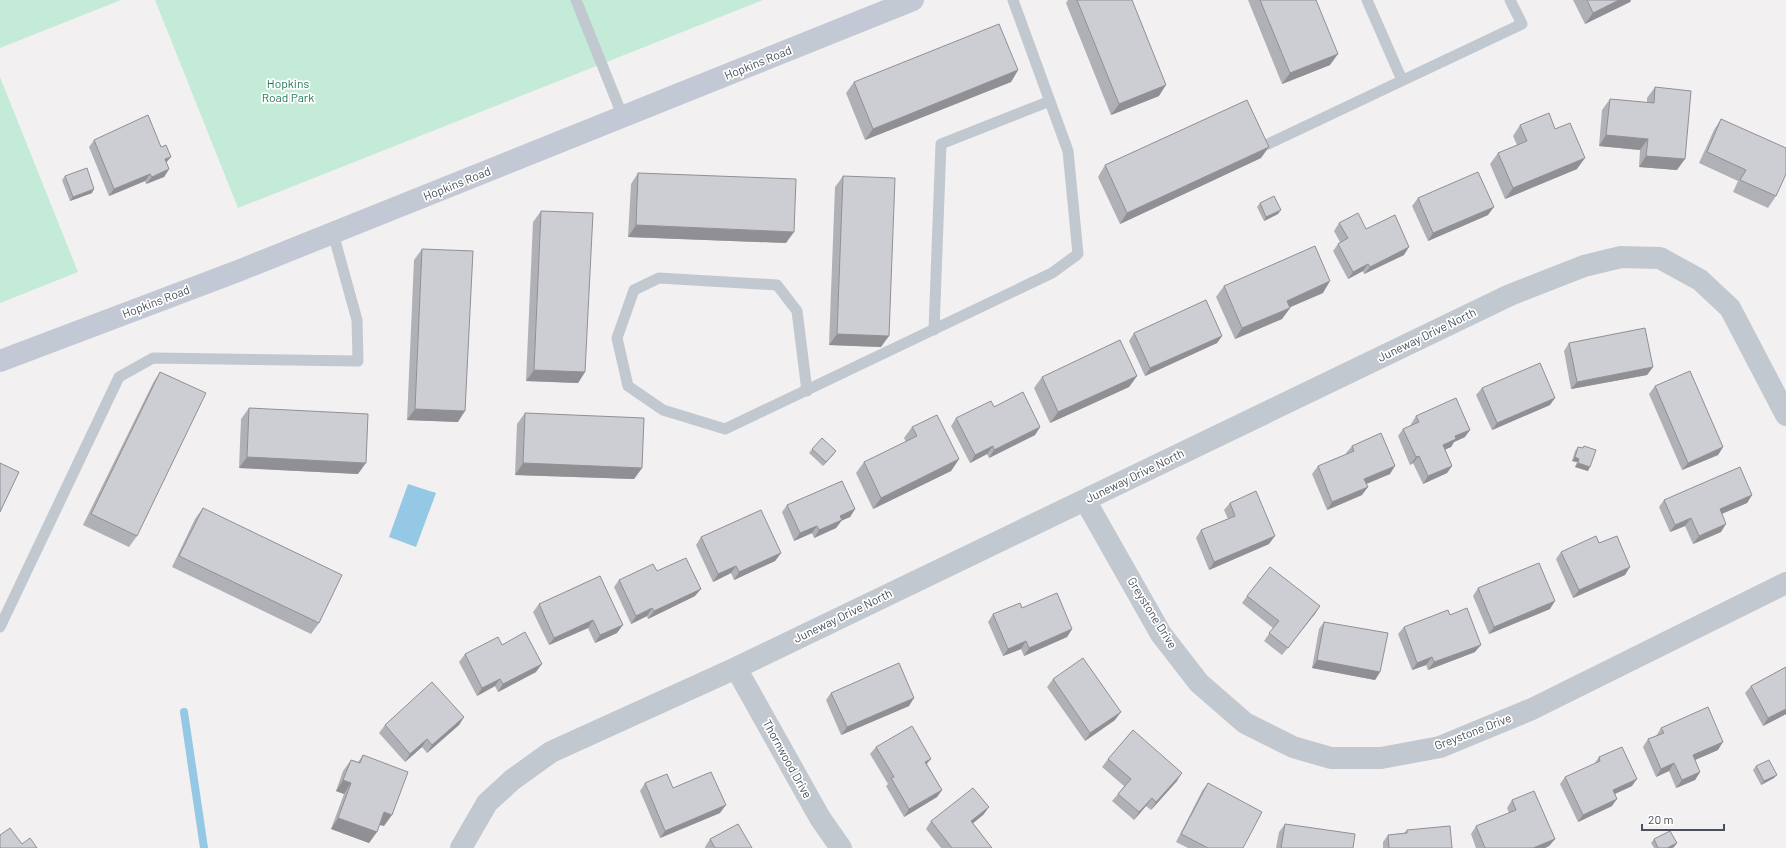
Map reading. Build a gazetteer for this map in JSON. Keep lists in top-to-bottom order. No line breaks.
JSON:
{"streets":{"street":["Hopkins Road","Juneway Drive North","Greystone Drive","Thornwood Drive"]},"crossings":[["Juneway Drive North","Greystone Drive"],["Juneway Drive North","Thornwood Drive"]],"parks":["Hopkins Road Park"],"scale_bar":"20 m"}
